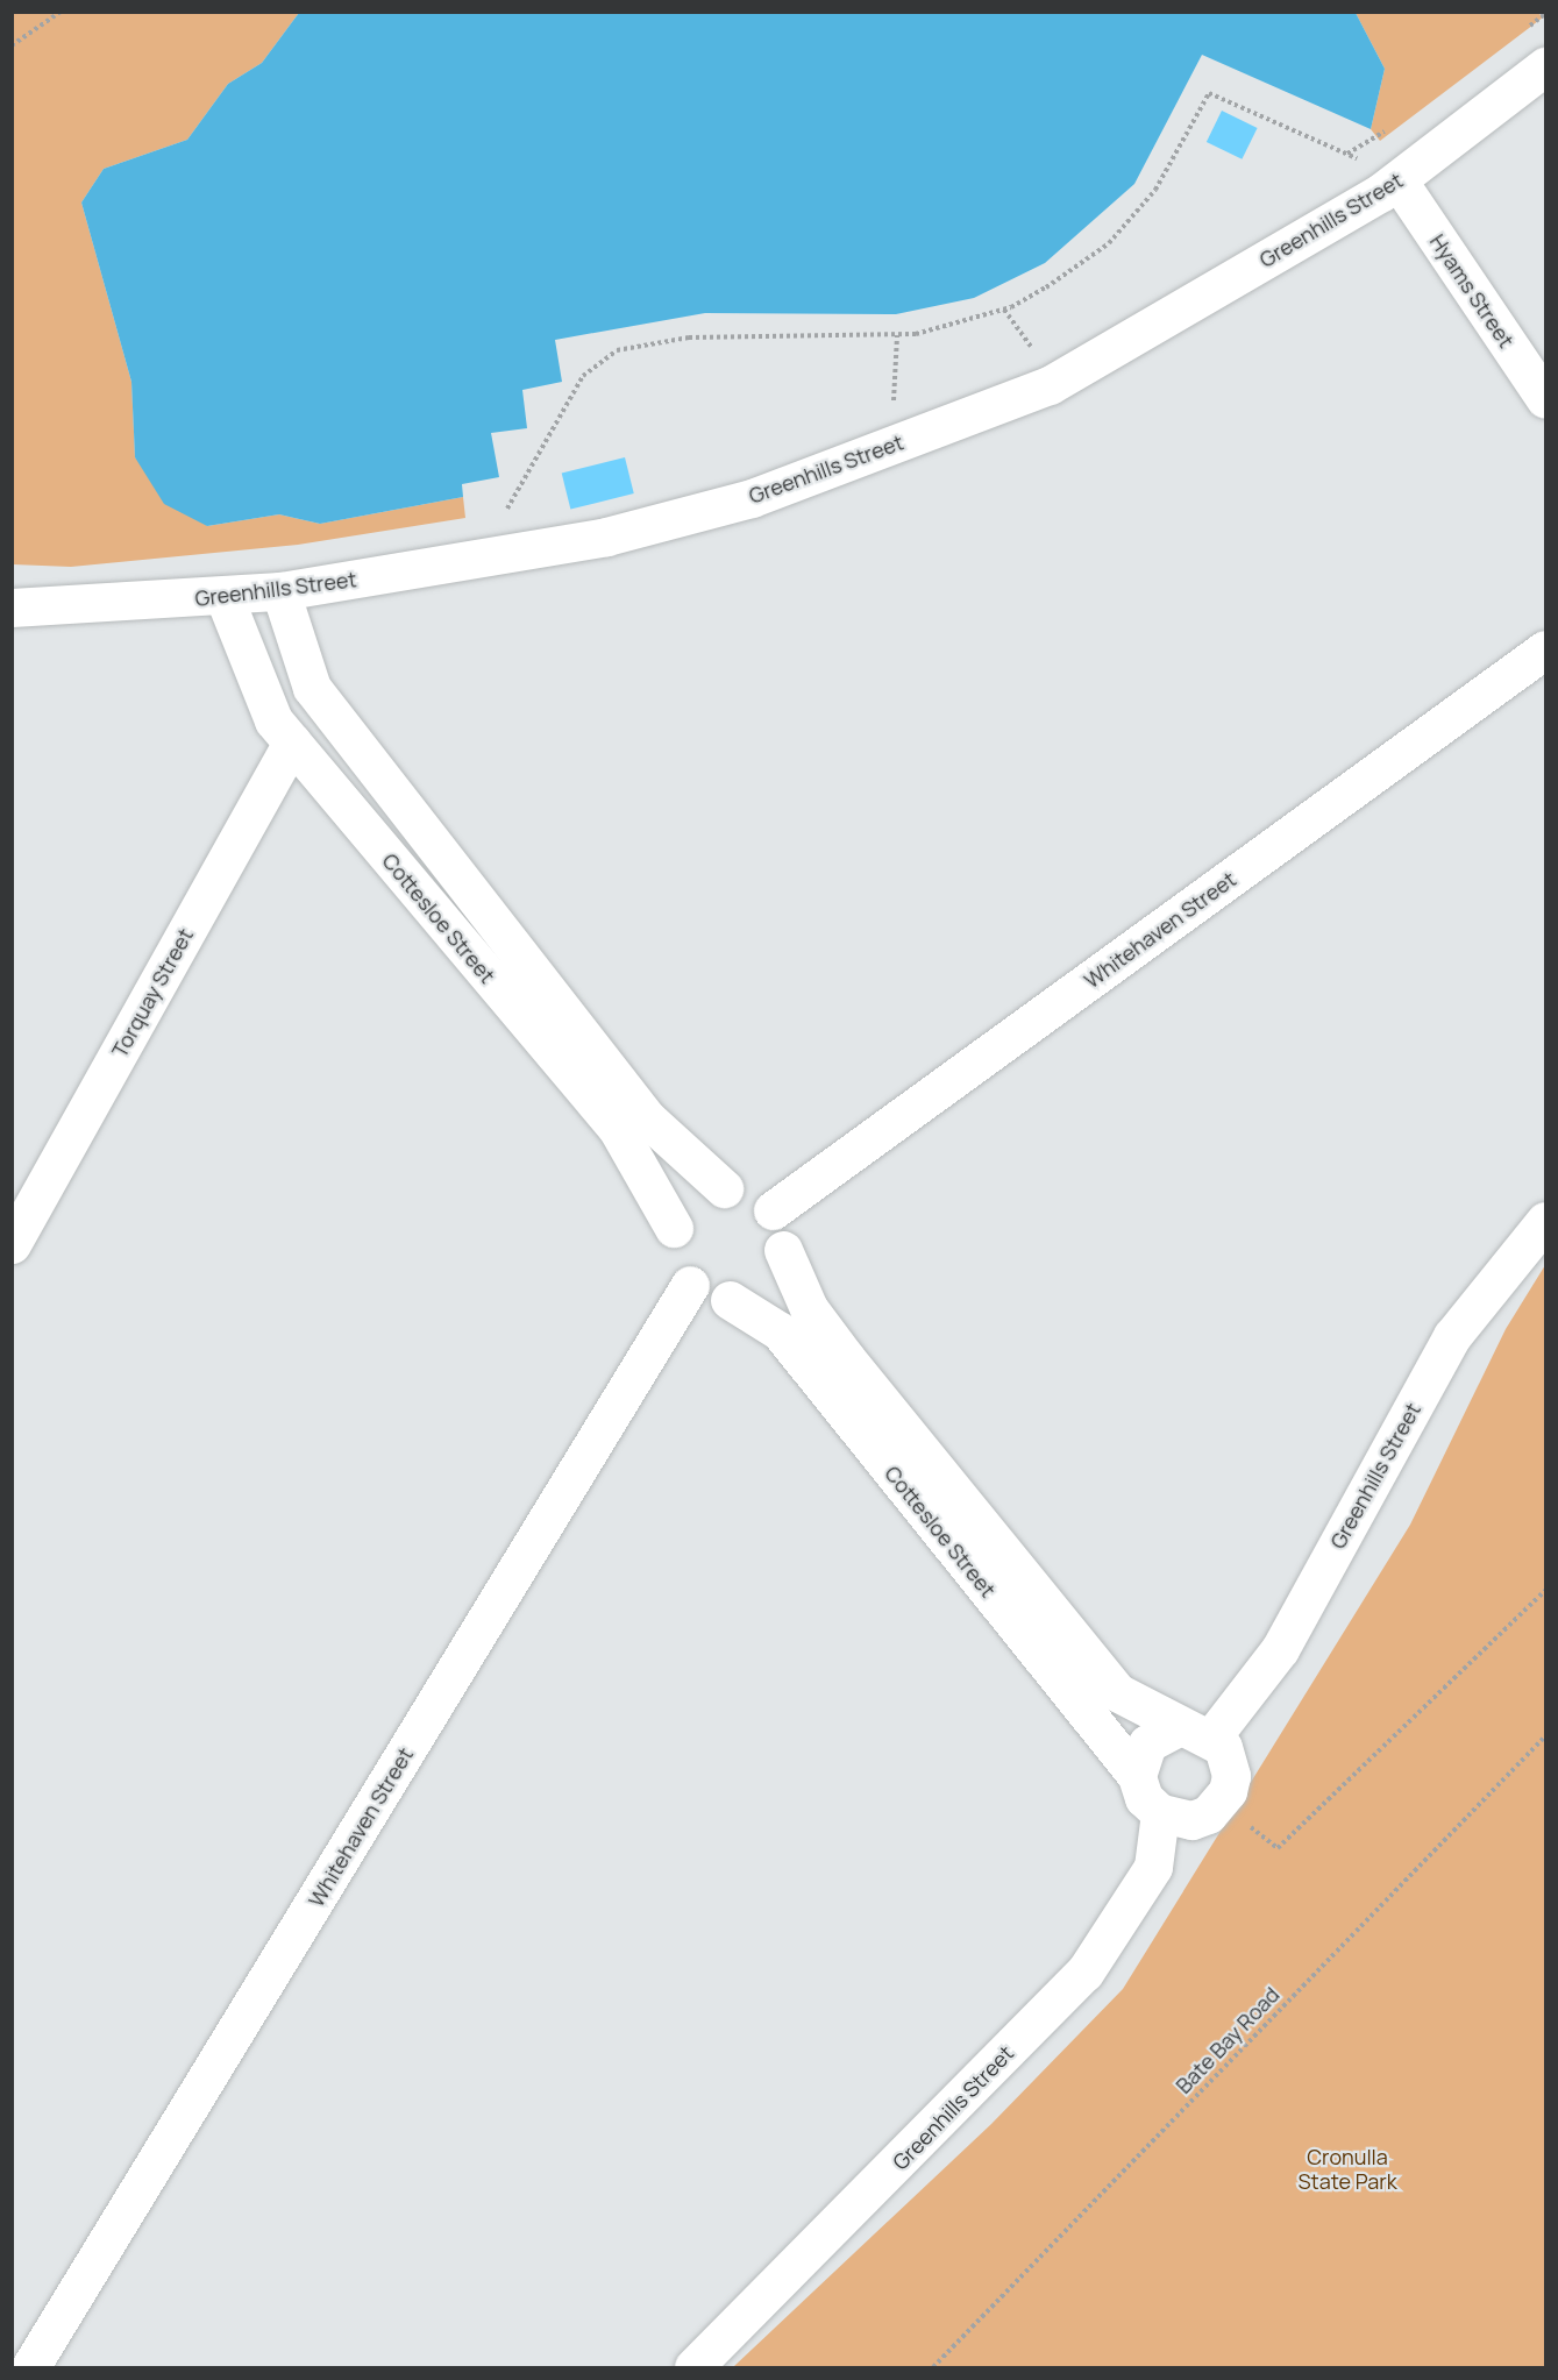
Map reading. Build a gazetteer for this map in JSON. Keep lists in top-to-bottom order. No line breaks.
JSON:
{"streets":{"street":["Greenhills Street","Hyams Street","Cottesloe Street","Whitehaven Street","Torquay Street"],"path":["Bate Bay Road"]},"crossings":[["Greenhills Street","Hyams Street"],["Greenhills Street","Cottesloe Street"],["Cottesloe Street","Whitehaven Street"],["Cottesloe Street","Torquay Street"]],"parks":["Cronulla State Park"]}
